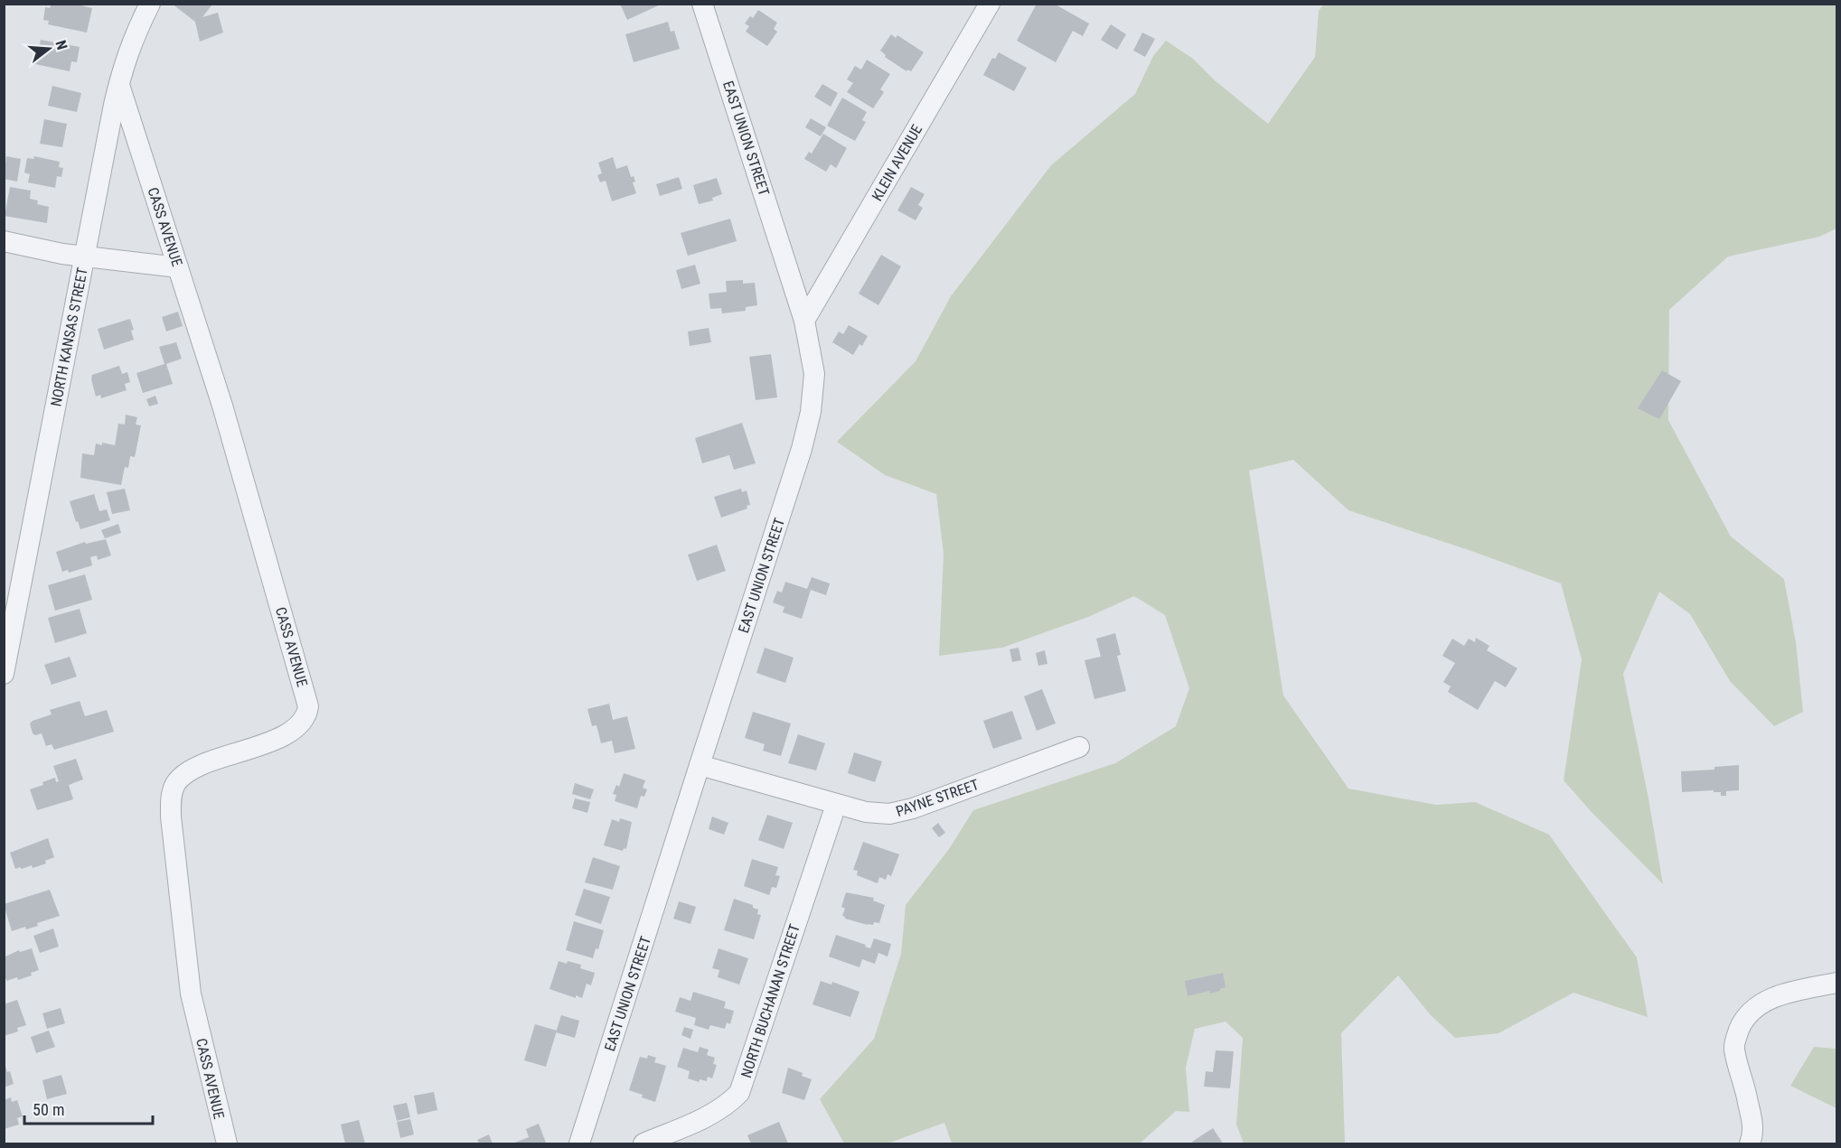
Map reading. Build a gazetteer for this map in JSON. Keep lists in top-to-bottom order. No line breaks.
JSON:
{"streets":{"street":["EAST UNION STREET","KLEIN AVENUE","CASS AVENUE","NORTH KANSAS STREET","PAYNE STREET","NORTH BUCHANAN STREET"]},"crossings":[["EAST UNION STREET","KLEIN AVENUE"],["EAST UNION STREET","PAYNE STREET"],["CASS AVENUE","NORTH KANSAS STREET"],["PAYNE STREET","NORTH BUCHANAN STREET"]],"scale_bar":"50 m","north":"right"}
